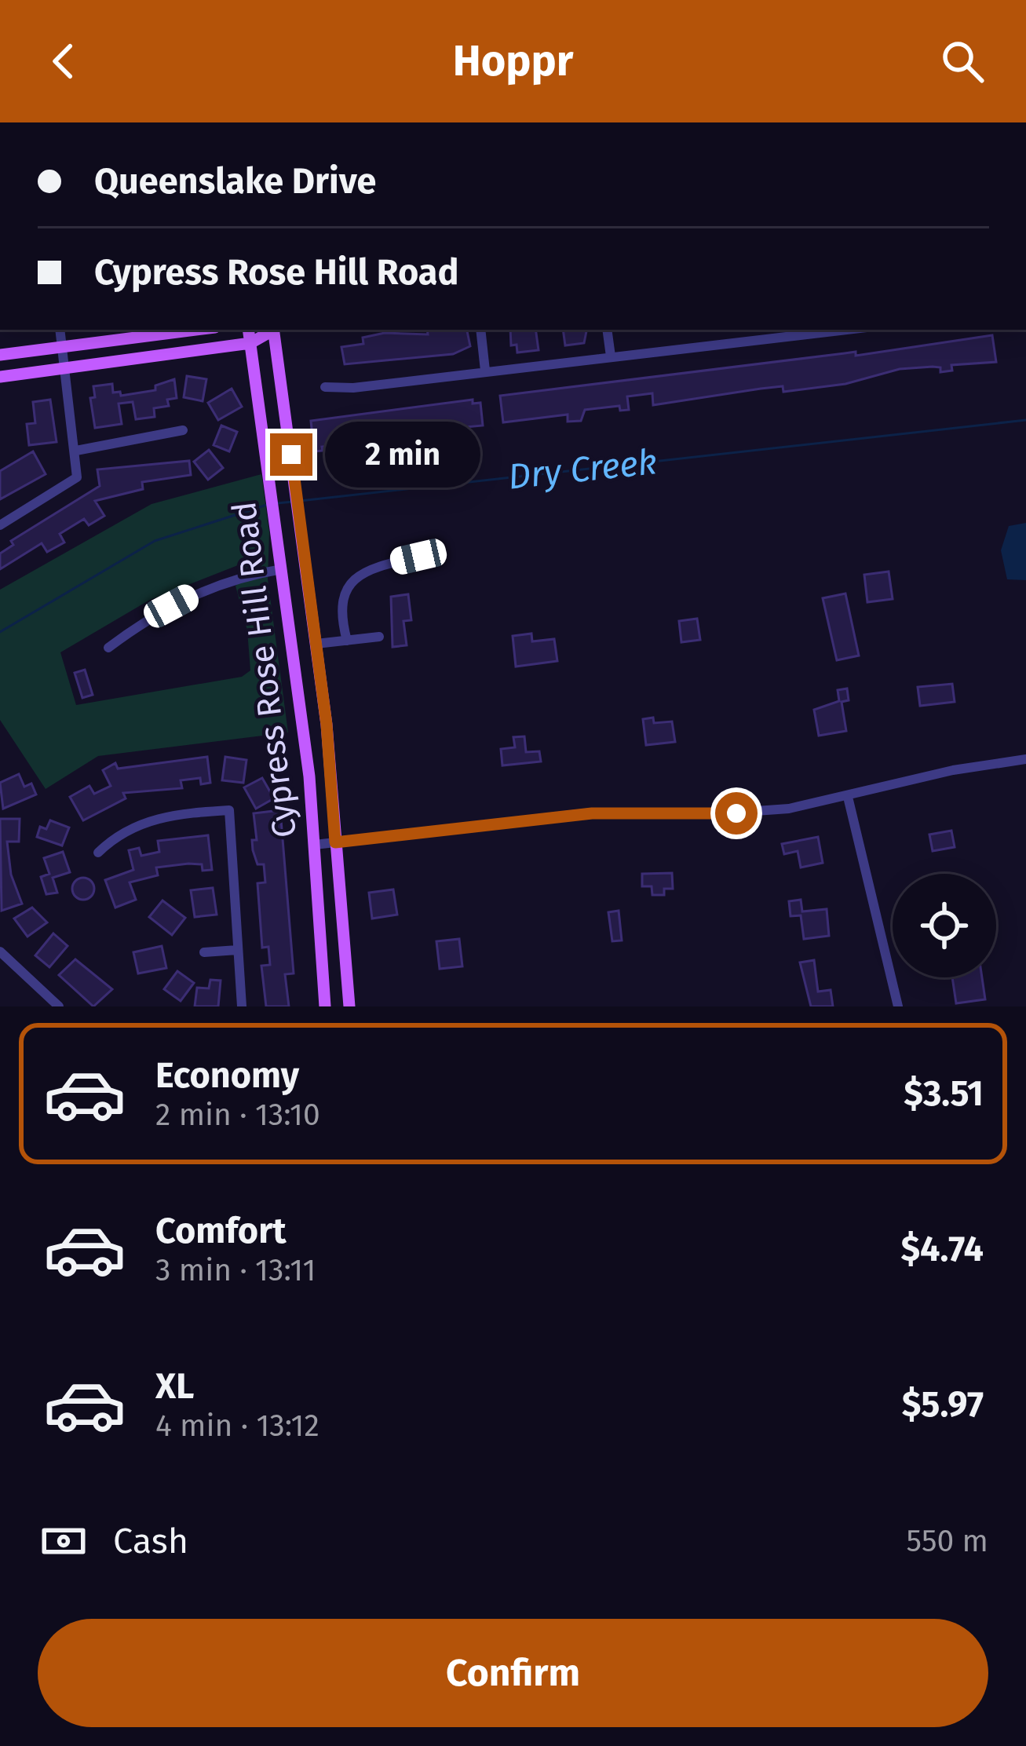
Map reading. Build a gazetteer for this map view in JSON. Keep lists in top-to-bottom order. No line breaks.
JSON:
{"streets":{"main road":["Cypress Rose Hill Road"]},"water":["Dry Creek"],"page":{"header":"Hoppr","banner":["Queenslake Drive","Cypress Rose Hill Road"],"bubble":"2 min","list":[{"name":"Economy","note":"2 min · 13:10","value":"$3.51"},{"name":"Comfort","note":"3 min · 13:11","value":"$4.74"},{"name":"XL","note":"4 min · 13:12","value":"$5.97"}],"pay":["Cash","550 m"],"buttons":"Confirm"}}
